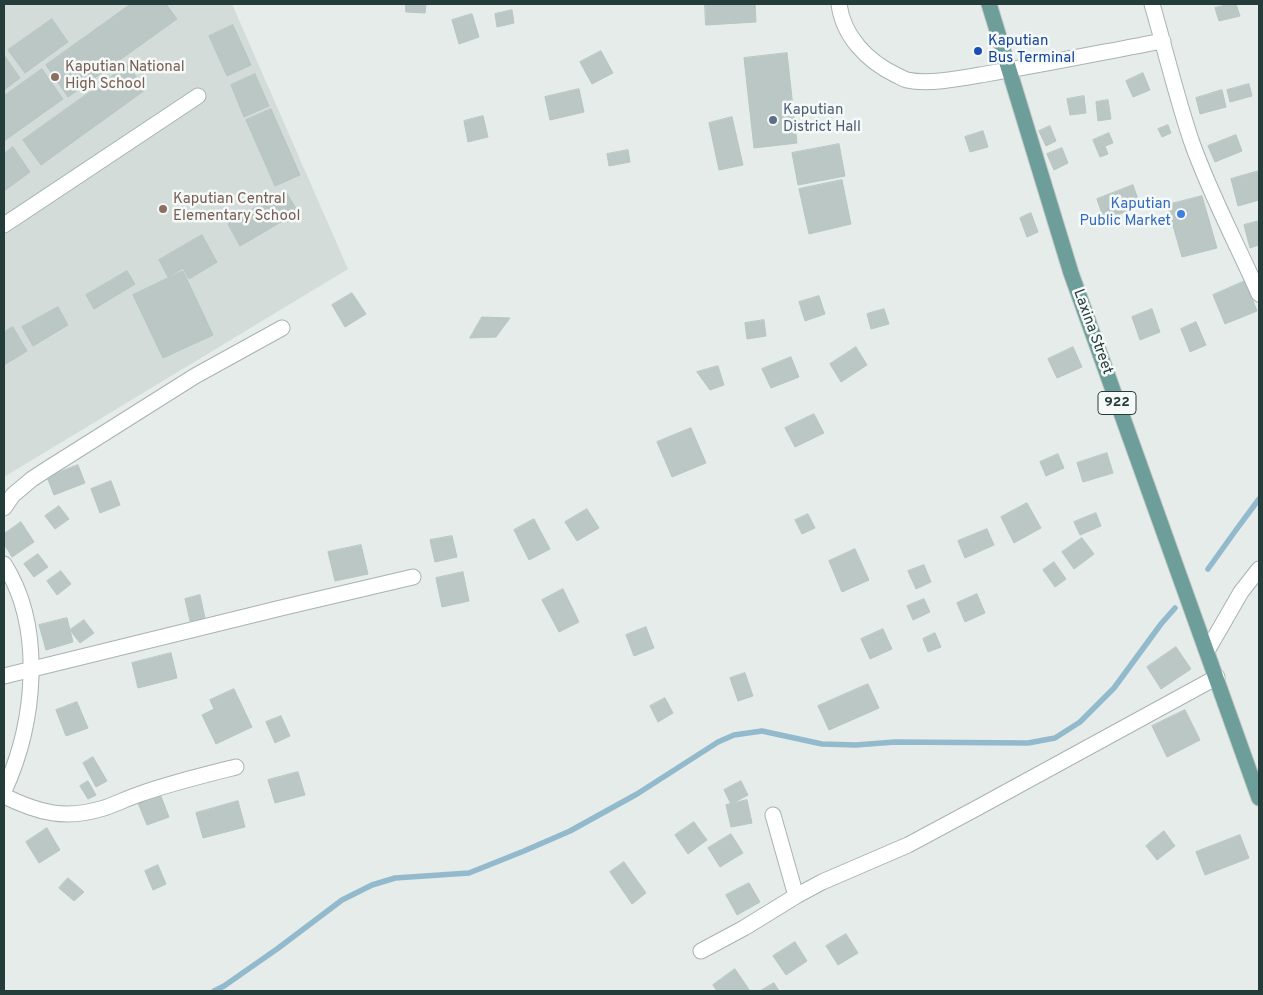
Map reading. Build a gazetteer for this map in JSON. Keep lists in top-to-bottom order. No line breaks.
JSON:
{"streets":{"main road":["Laxina Street","922"]},"places":["Kaputian Bus Terminal","Kaputian National High School","Kaputian District Hall","Kaputian Central Elementary School","Kaputian Public Market"]}
